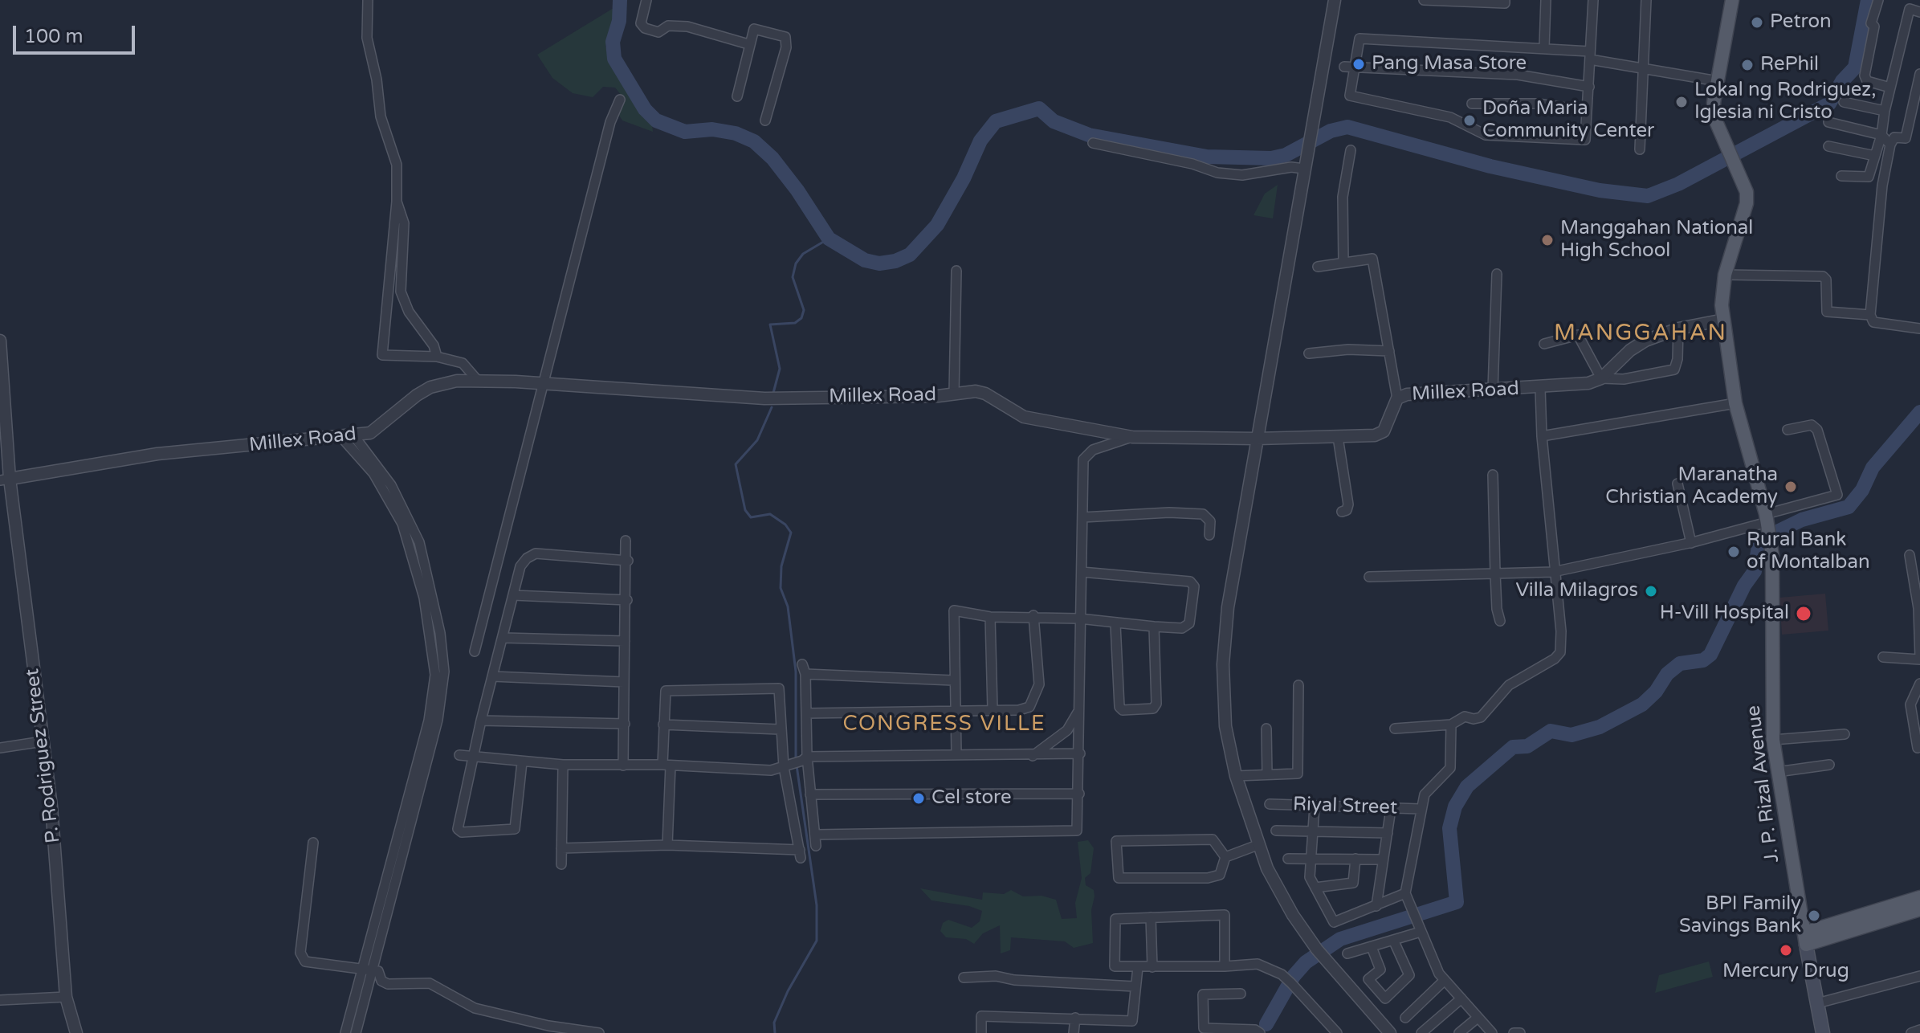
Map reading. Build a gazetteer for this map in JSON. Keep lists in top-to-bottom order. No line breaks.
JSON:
{"streets":{"main road":["J. P. Rizal Avenue"],"street":["Millex Road","P. Rodriguez Street","Riyal Street"]},"crossings":[["Millex Road","P. Rodriguez Street"]],"districts":["MANGGAHAN","CONGRESS VILLE"],"places":["Petron","Pang Masa Store","RePhil","Lokal ng Rodriguez, Iglesia ni Cristo","Doña Maria Community Center","Manggahan National High School","Maranatha Christian Academy","Rural Bank of Montalban","Villa Milagros","H-Vill Hospital","Cel store","BPI Family Savings Bank","Mercury Drug"],"scale_bar":"100 m"}
